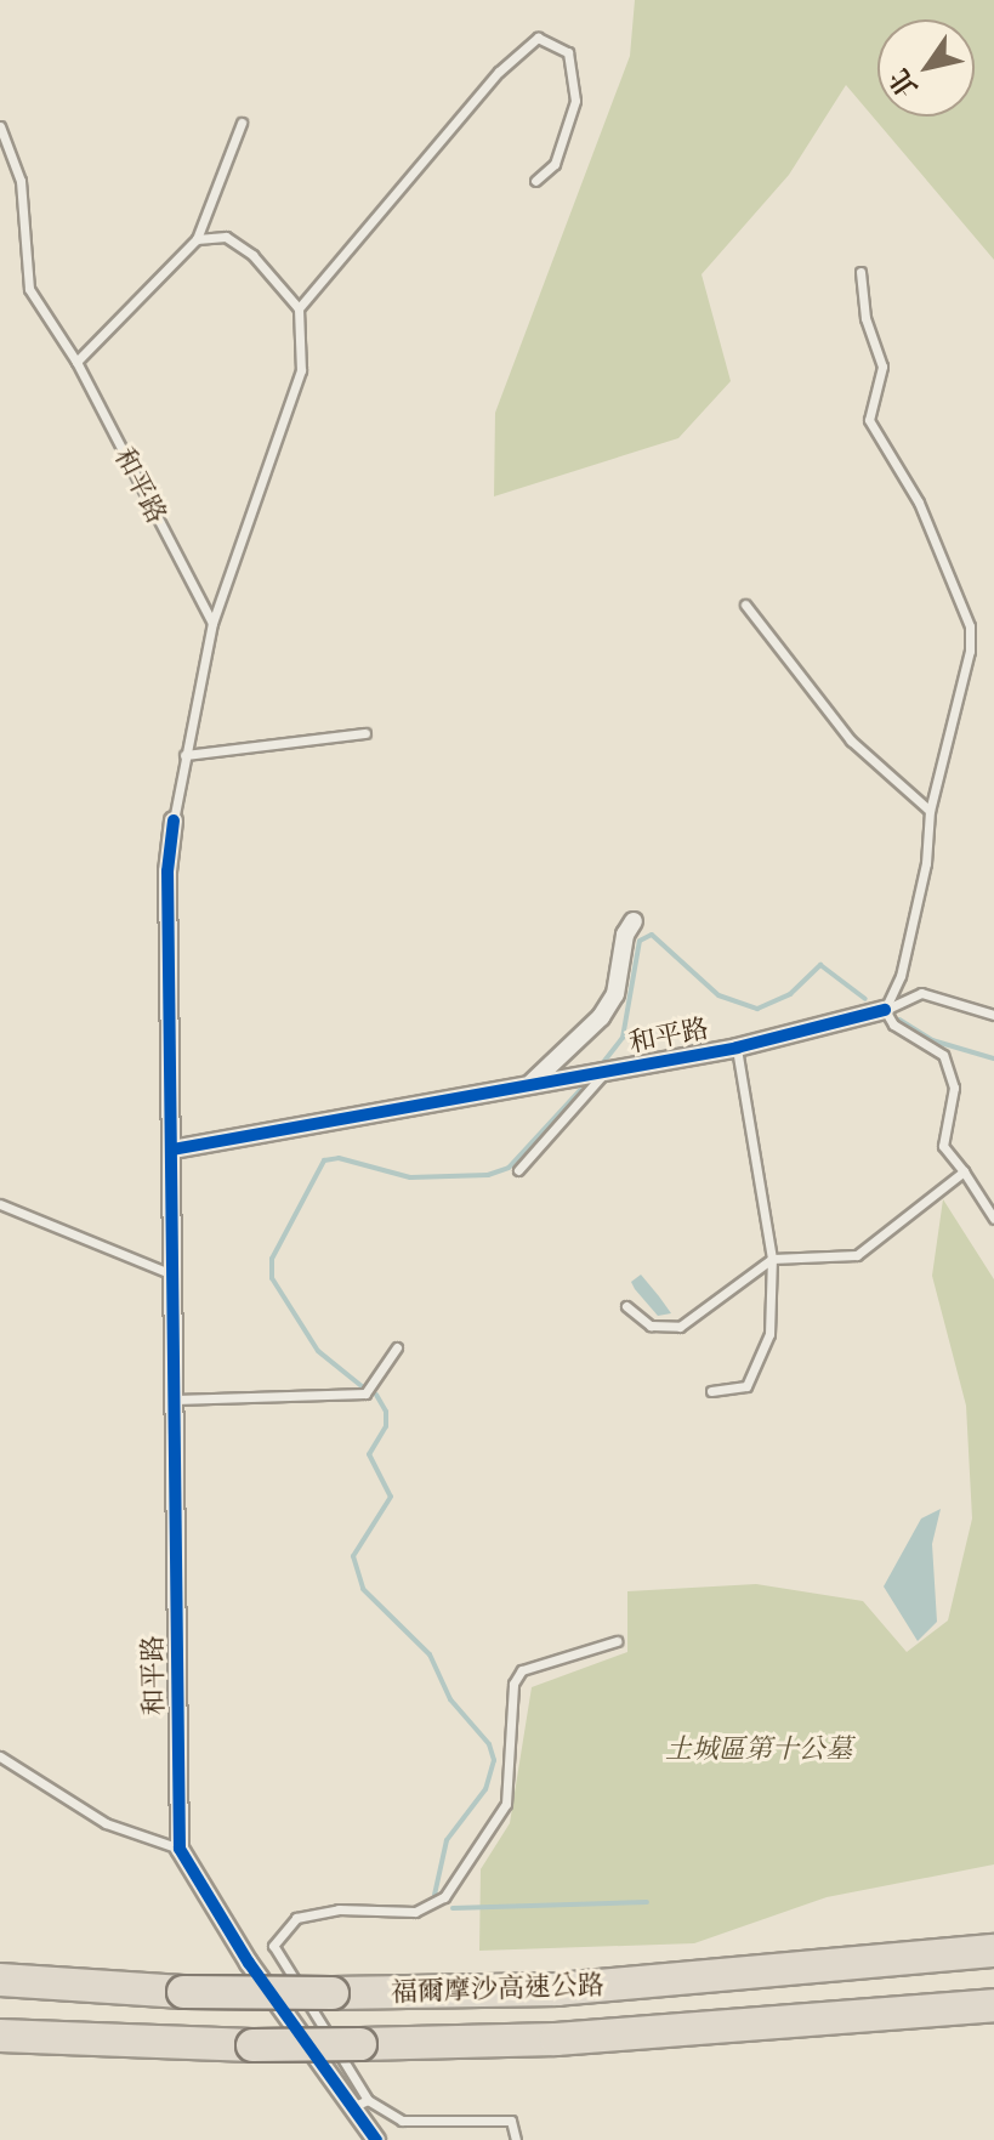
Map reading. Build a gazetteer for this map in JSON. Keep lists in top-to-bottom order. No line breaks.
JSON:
{"streets":{"highway":["福爾摩沙高速公路"],"street":["和平路"]},"parks":["土城區第十公墓"],"north":"bottom left"}
